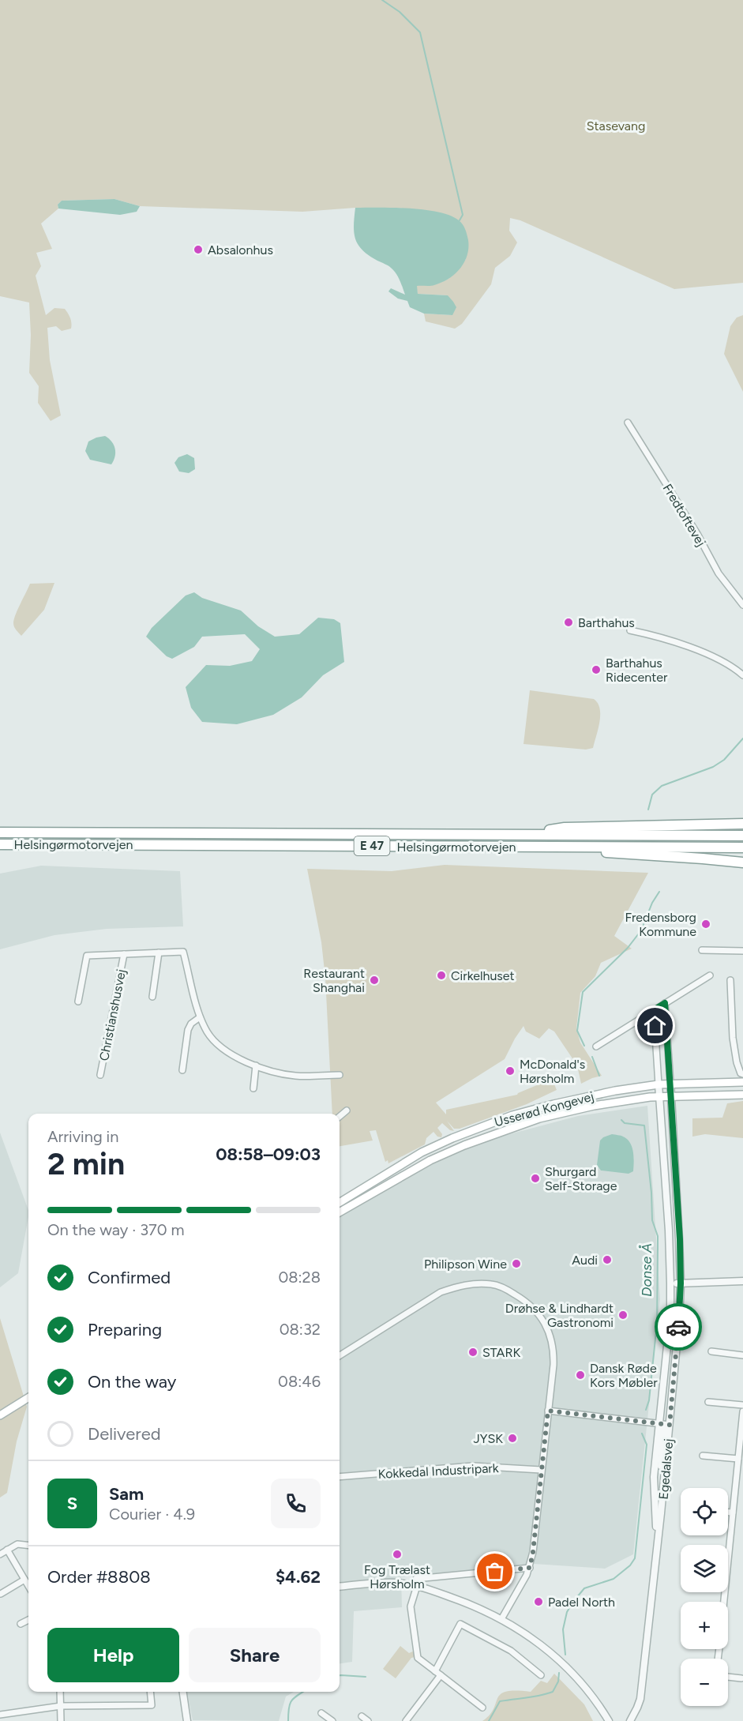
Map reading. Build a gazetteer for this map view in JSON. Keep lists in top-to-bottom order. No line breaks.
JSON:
{"streets":{"highway":["Helsingørmotorvejen","E 47"],"main road":["Usserød Kongevej"],"street":["Fredtoftevej","Christianshusvej","Egedalsvej","Kokkedal Industripark"]},"crossings":[["Usserød Kongevej","Egedalsvej"]],"water":["Donse Å"],"parks":["Stasevang"],"places":["Absalonhus","Barthahus","Barthahus Ridecenter","Fredensborg Kommune","Cirkelhuset","Restaurant Shanghai","McDonald's Hørsholm","Shurgard Self-Storage","Audi","Philipson Wine","Drøhse & Lindhardt Gastronomi","STARK","Dansk Røde Kors Møbler","JYSK","Fog Trælast Hørsholm","Padel North"],"page":{"heading":["2 min","Arriving in","08:58–09:03"],"panel":["Sam","Courier · 4.9","Order #8808","$4.62"],"bar":"On the way · 370 m","list":[["Confirmed","08:28"],["Preparing","08:32"],["On the way","08:46"],"Delivered"],"round":"S","map_buttons":["+","−"],"buttons":["Help","Share"]}}
